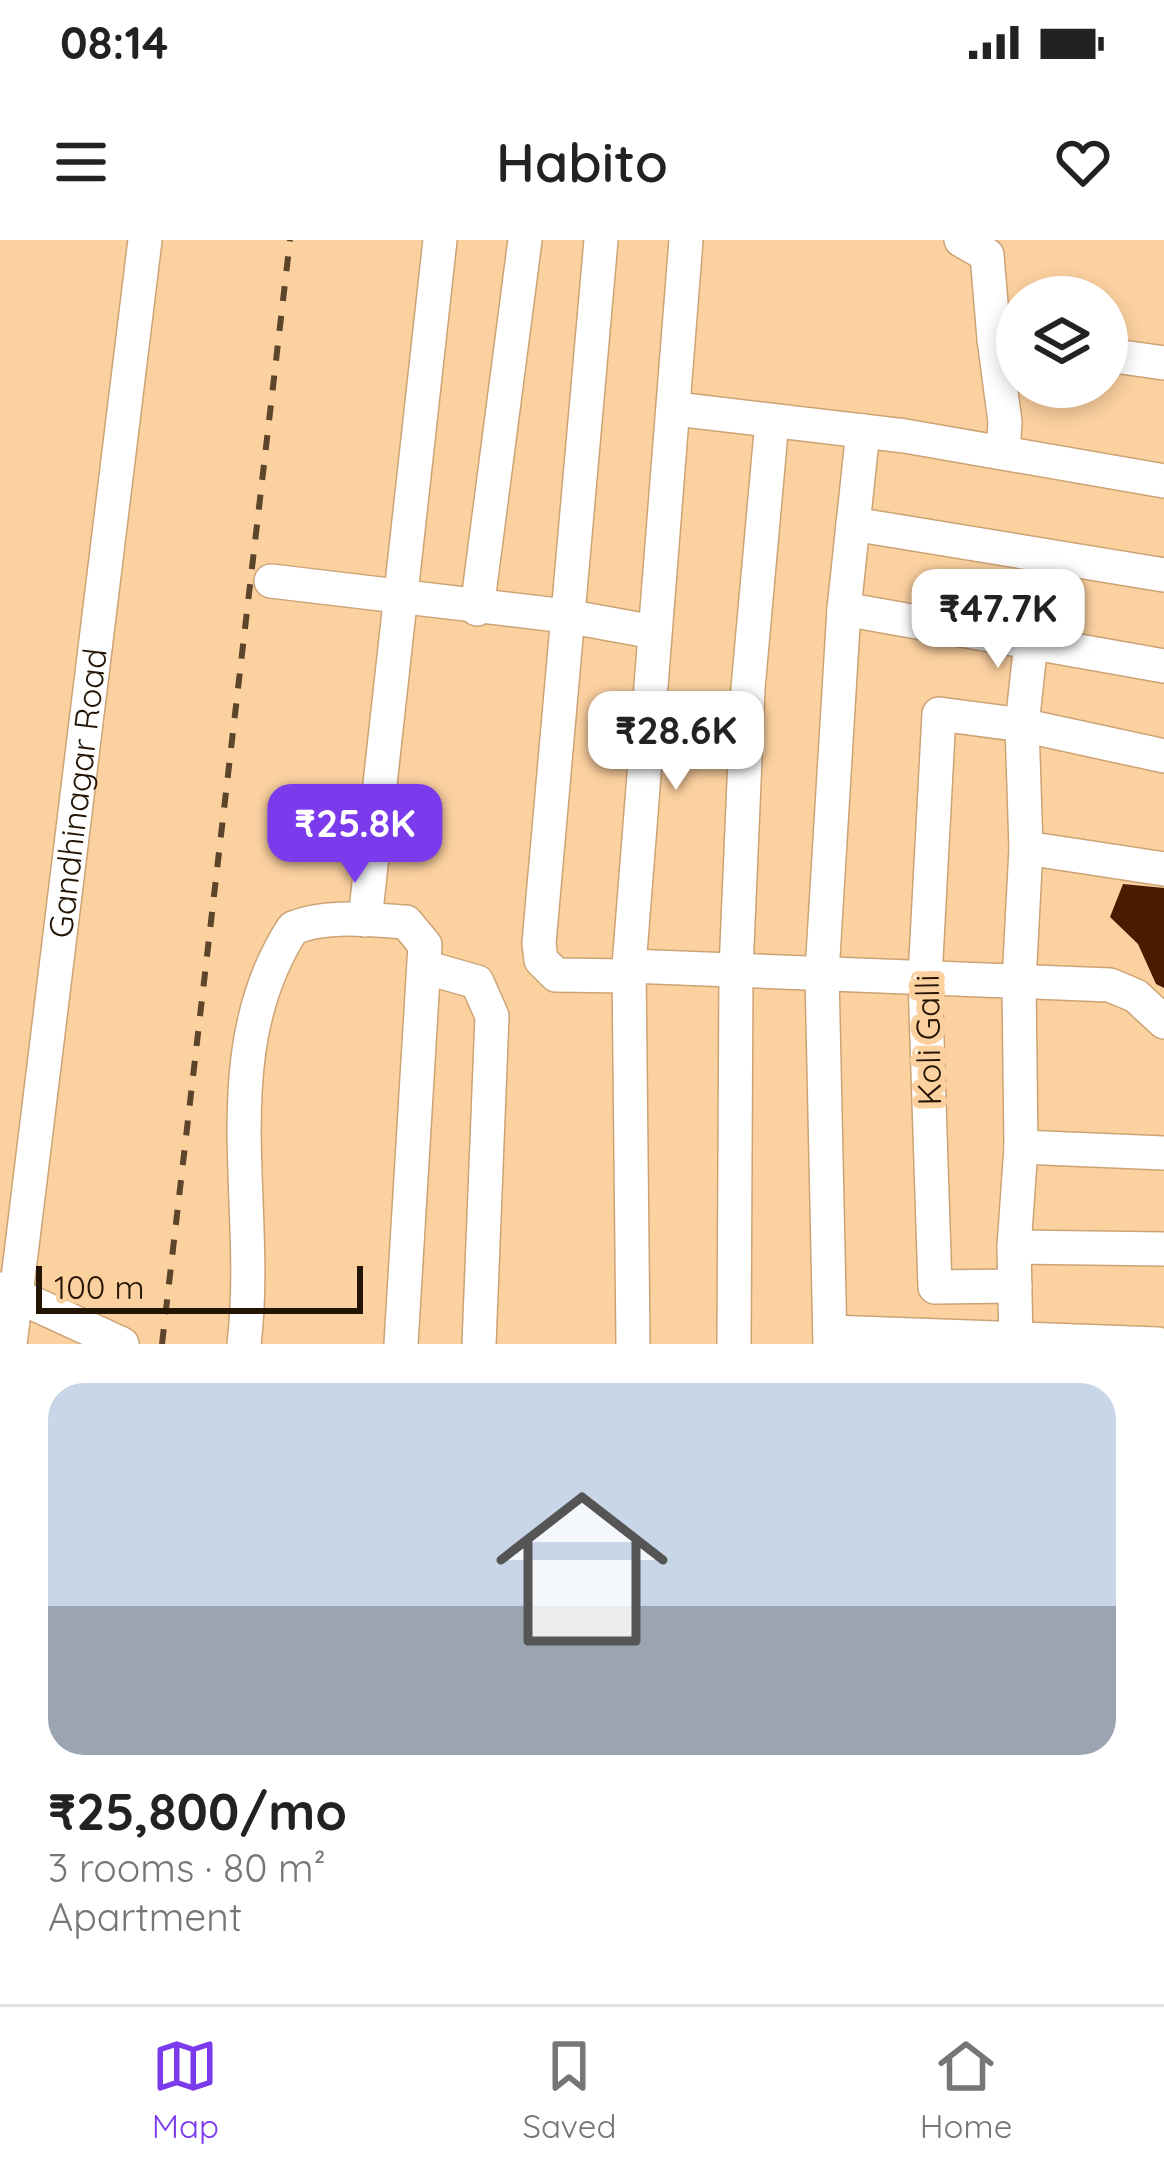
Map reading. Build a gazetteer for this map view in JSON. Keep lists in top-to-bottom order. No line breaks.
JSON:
{"streets":{"street":["Gandhinagar Road","Koli Galli"]},"scale_bar":"100 m","page":{"status":"08:14","header":"Habito","price":["₹47.7K","₹28.6K","₹25.8K"],"scale":"100 m","list":[{"name":"₹25,800/mo","note":"3 rooms · 80 m² · Apartment"}],"tabs":["Map","Saved","Home"]}}
